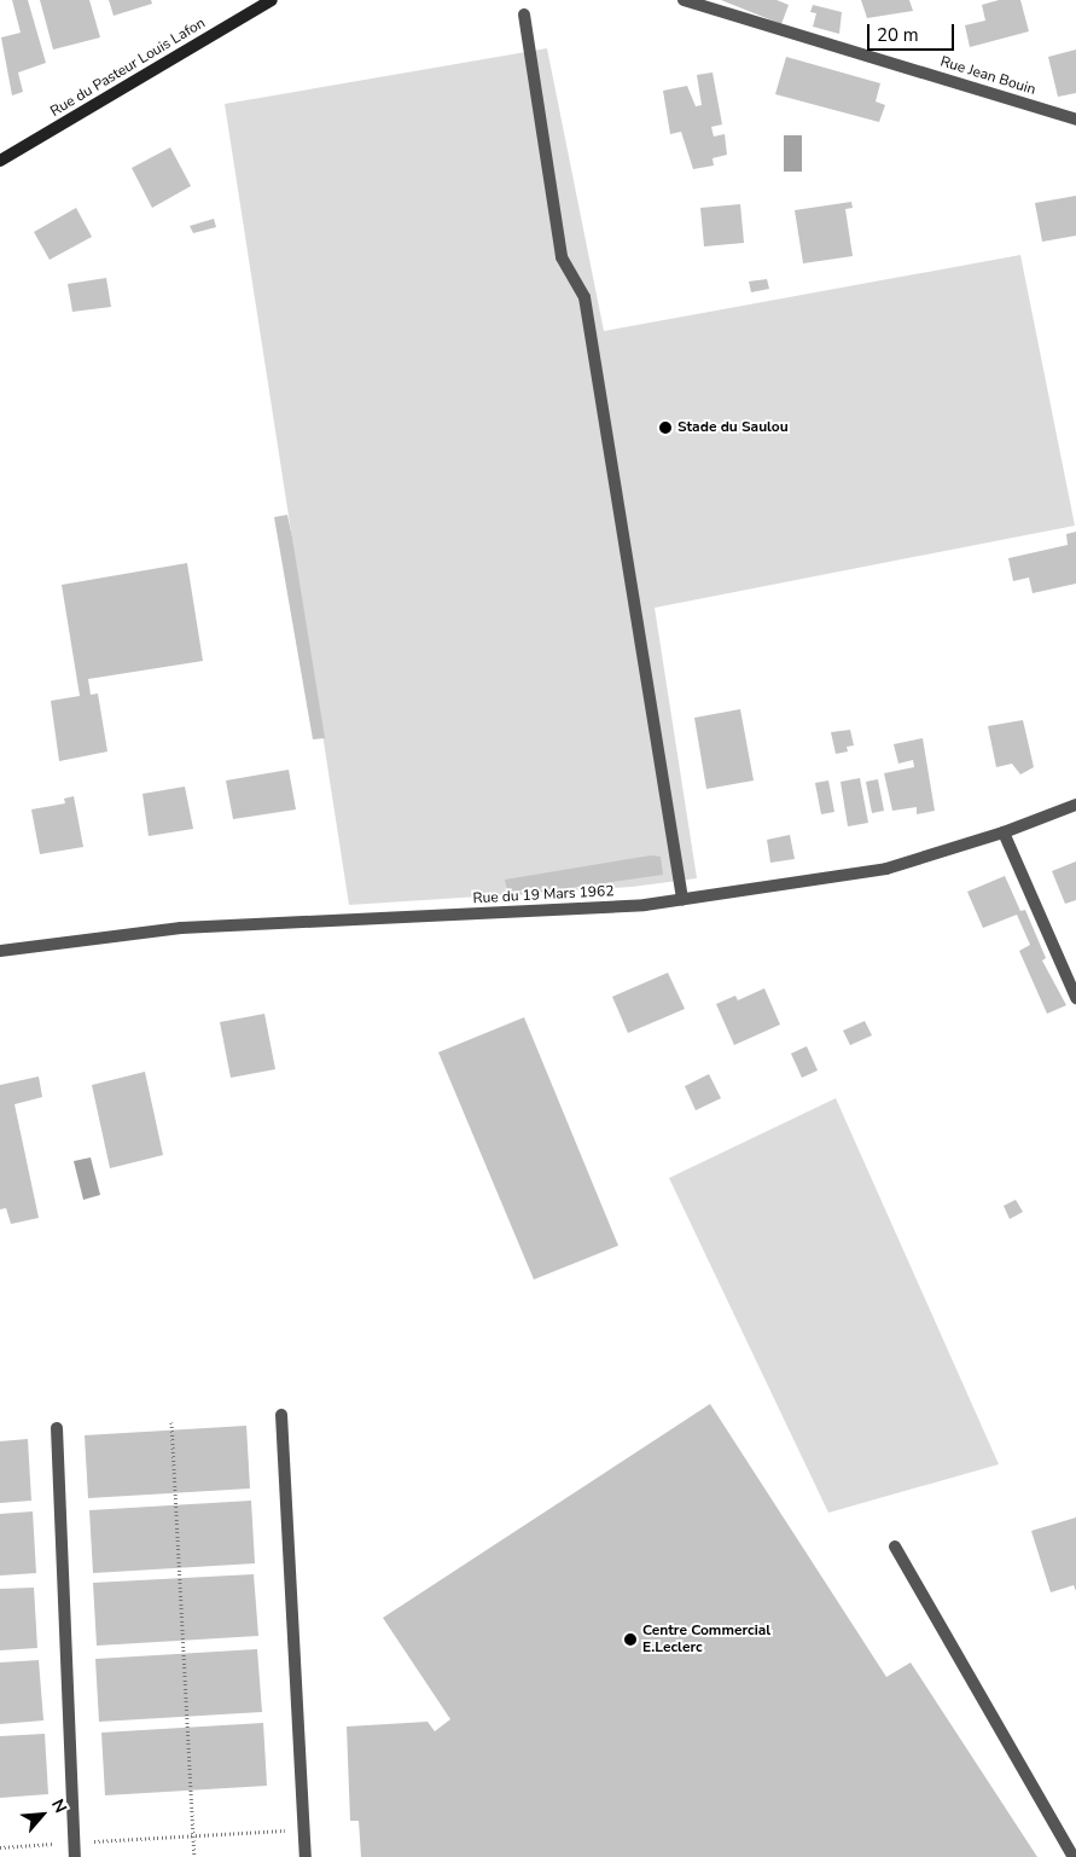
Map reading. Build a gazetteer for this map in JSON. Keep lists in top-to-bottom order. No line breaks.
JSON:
{"streets":{"main road":["Rue du Pasteur Louis Lafon"],"street":["Rue Jean Bouin","Rue du 19 Mars 1962"]},"places":["Stade du Saulou","Centre Commercial E.Leclerc"],"scale_bar":"20 m","north":"top right"}
